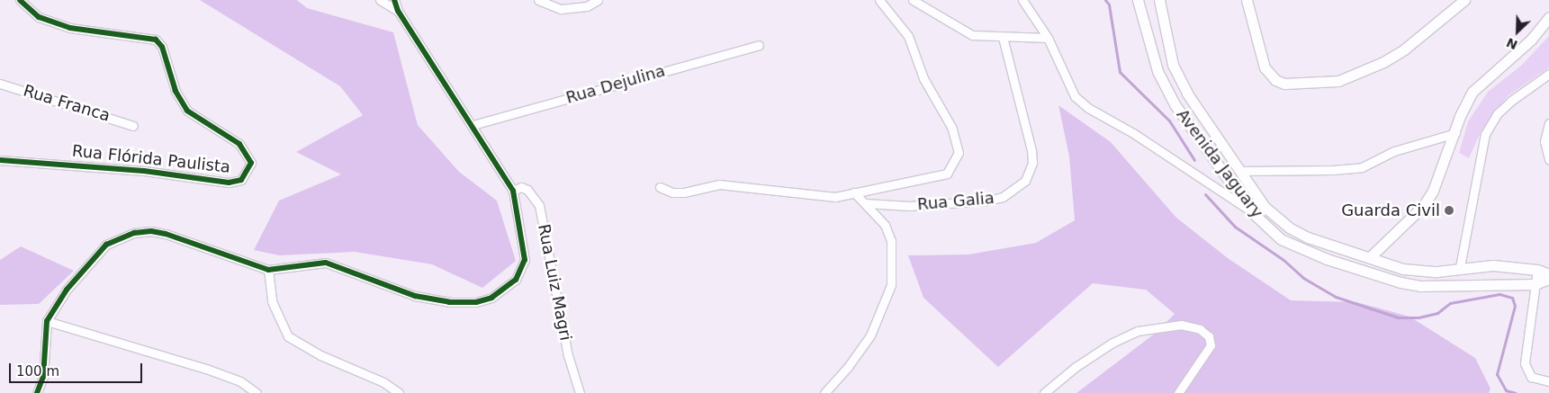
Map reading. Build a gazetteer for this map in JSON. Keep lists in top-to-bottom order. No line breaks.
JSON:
{"streets":{"street":["Rua Dejulina","Rua Franca","Rua Flórida Paulista","Avenida Jaguary","Rua Galia","Rua Luiz Magri"]},"places":["Guarda Civil"],"scale_bar":"100 m","north":"bottom left"}
